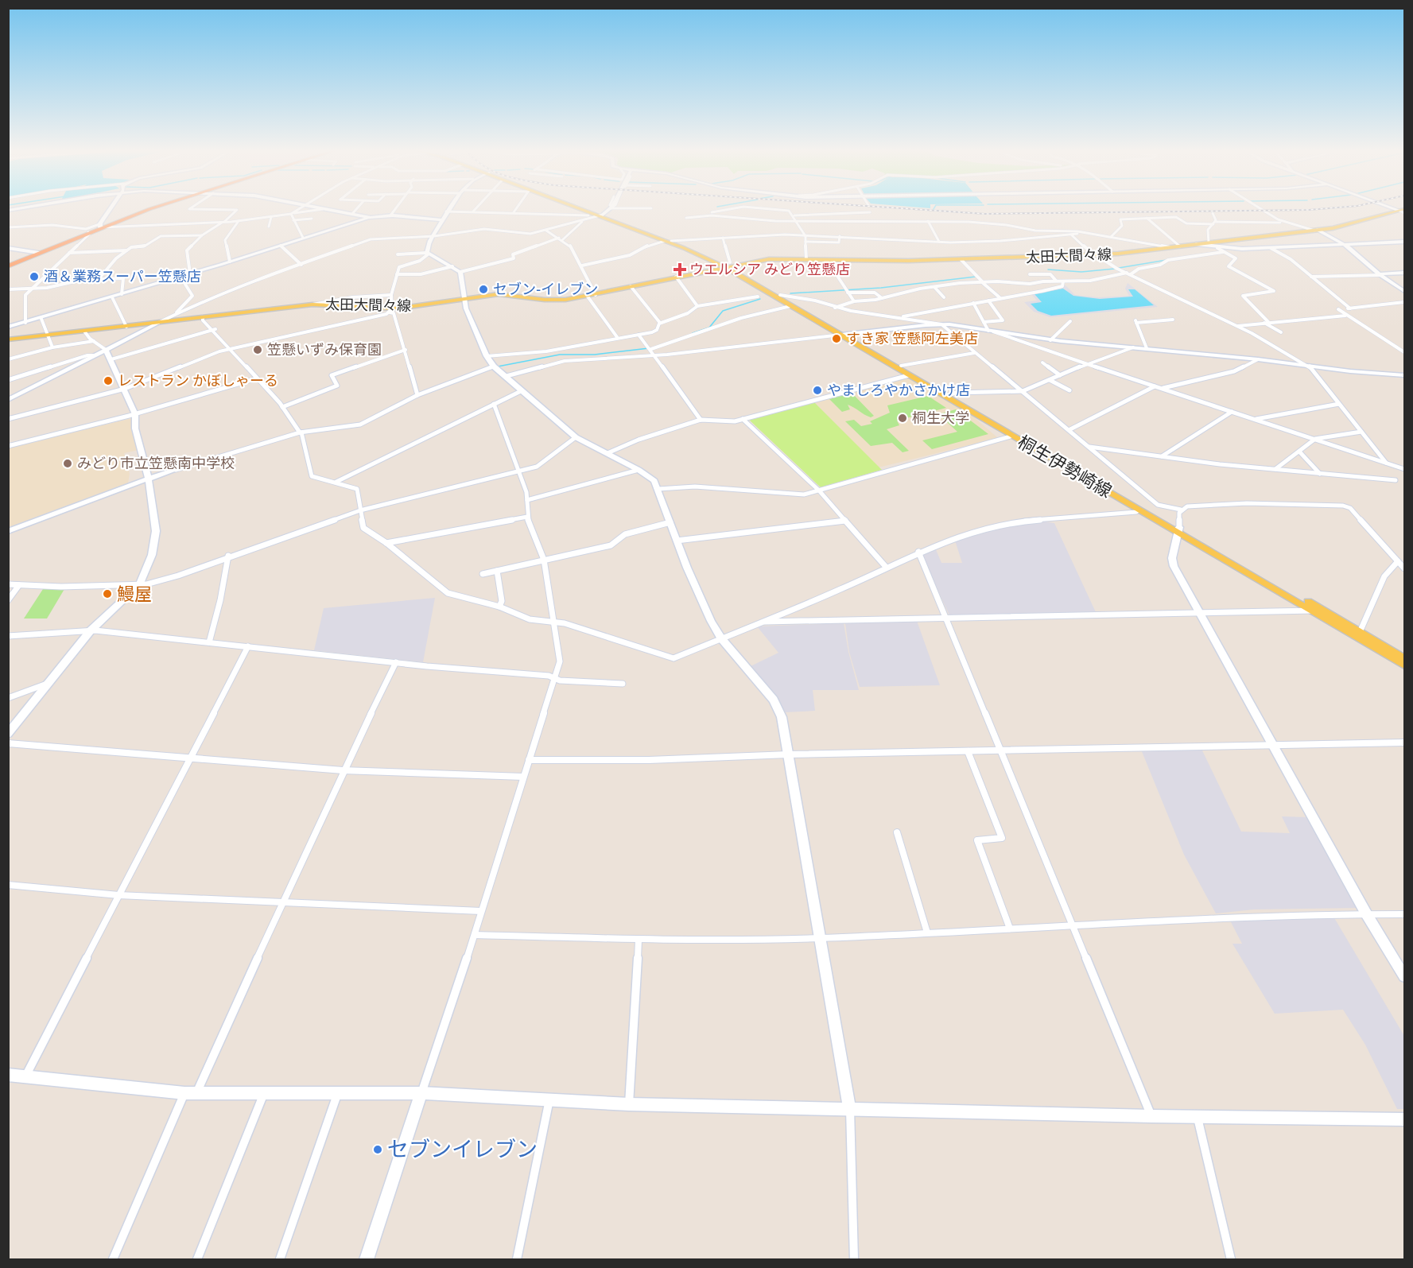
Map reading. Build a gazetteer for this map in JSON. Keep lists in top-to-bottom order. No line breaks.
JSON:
{"streets":{"main road":["太田大間々線","桐生伊勢崎線"]},"crossings":[["太田大間々線","桐生伊勢崎線"]],"places":{"health":["ウエルシア みどり笠懸店"],"other":["酒＆業務スーパー笠懸店","セブン-イレブン","すき家 笠懸阿左美店","笠懸いずみ保育園","レストラン かぼしゃーる","やましろやかさかけ店","桐生大学","みどり市立笠懸南中学校","鰻屋","セブンイレブン"]}}
